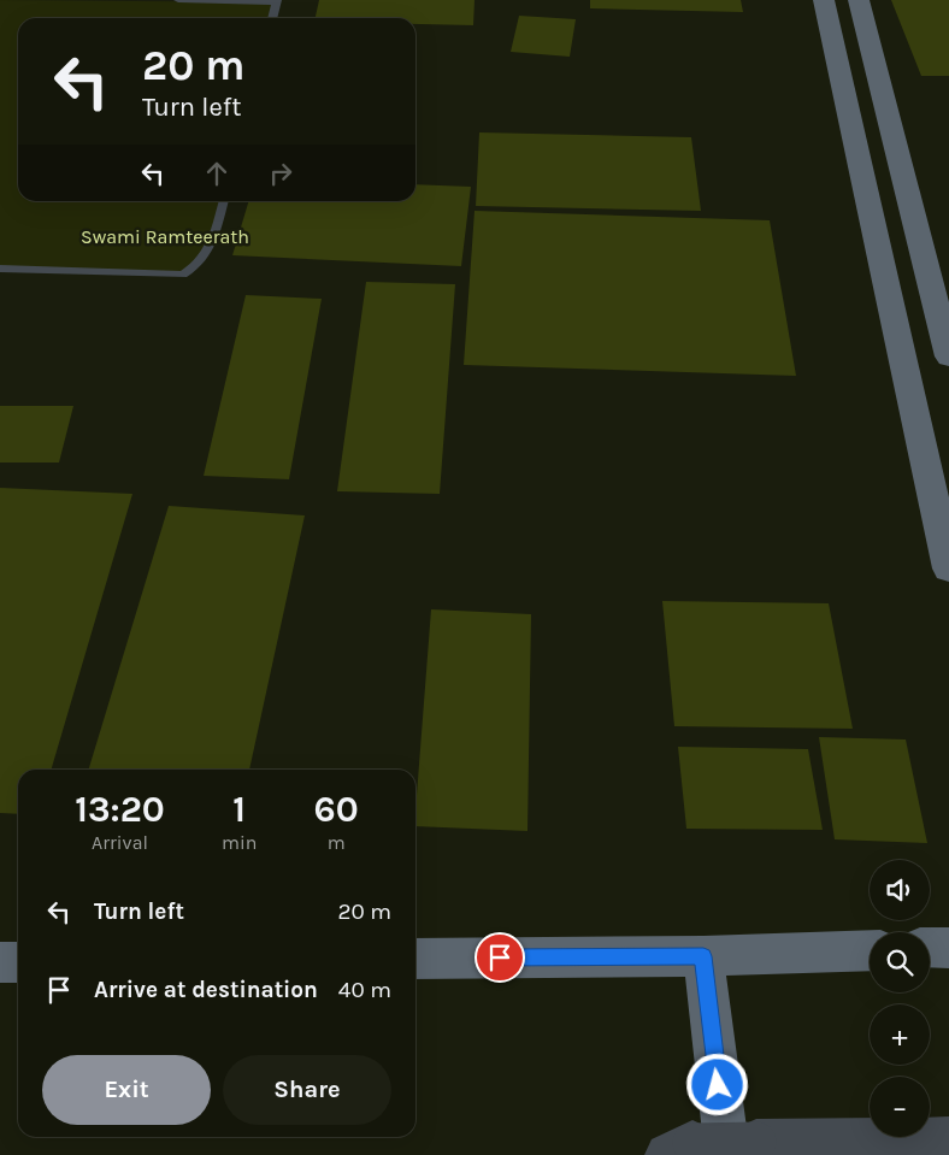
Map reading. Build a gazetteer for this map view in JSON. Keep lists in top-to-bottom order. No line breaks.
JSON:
{"parks":["Swami Ramteerath"],"page":{"turn":["20 m","Turn left"],"eta":["13:20","Arrival","1","min","60","m"],"map_buttons":["+","−"],"list":[{"name":"Turn left","value":"20 m"},{"name":"Arrive at destination","value":"40 m"}],"buttons":["Exit","Share"]}}
